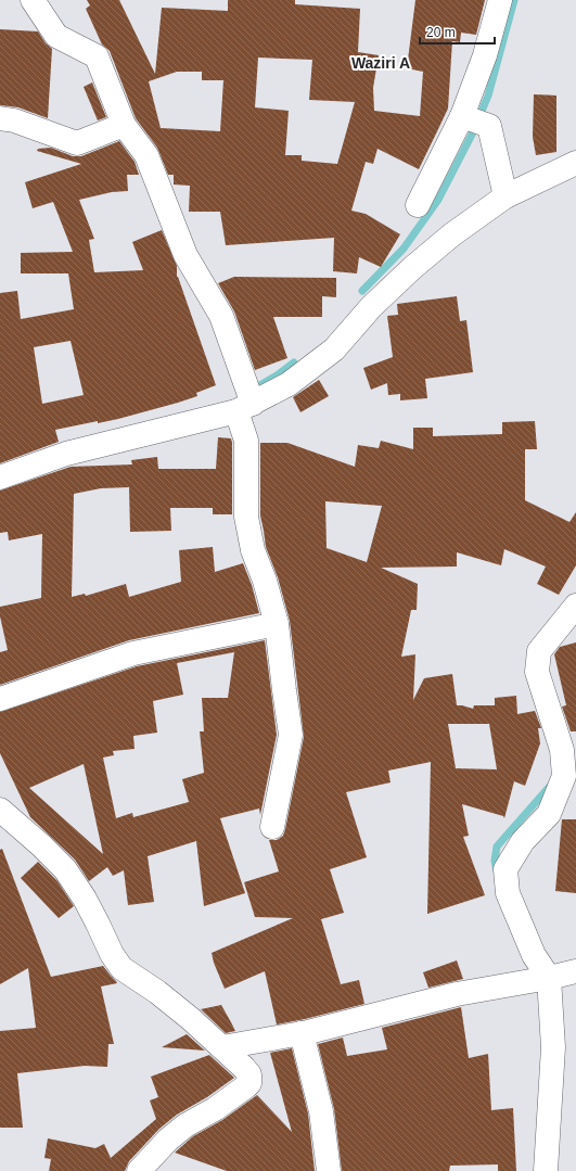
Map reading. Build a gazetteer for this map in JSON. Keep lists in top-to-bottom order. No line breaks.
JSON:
{"districts":["Waziri A"],"scale_bar":"20 m"}
